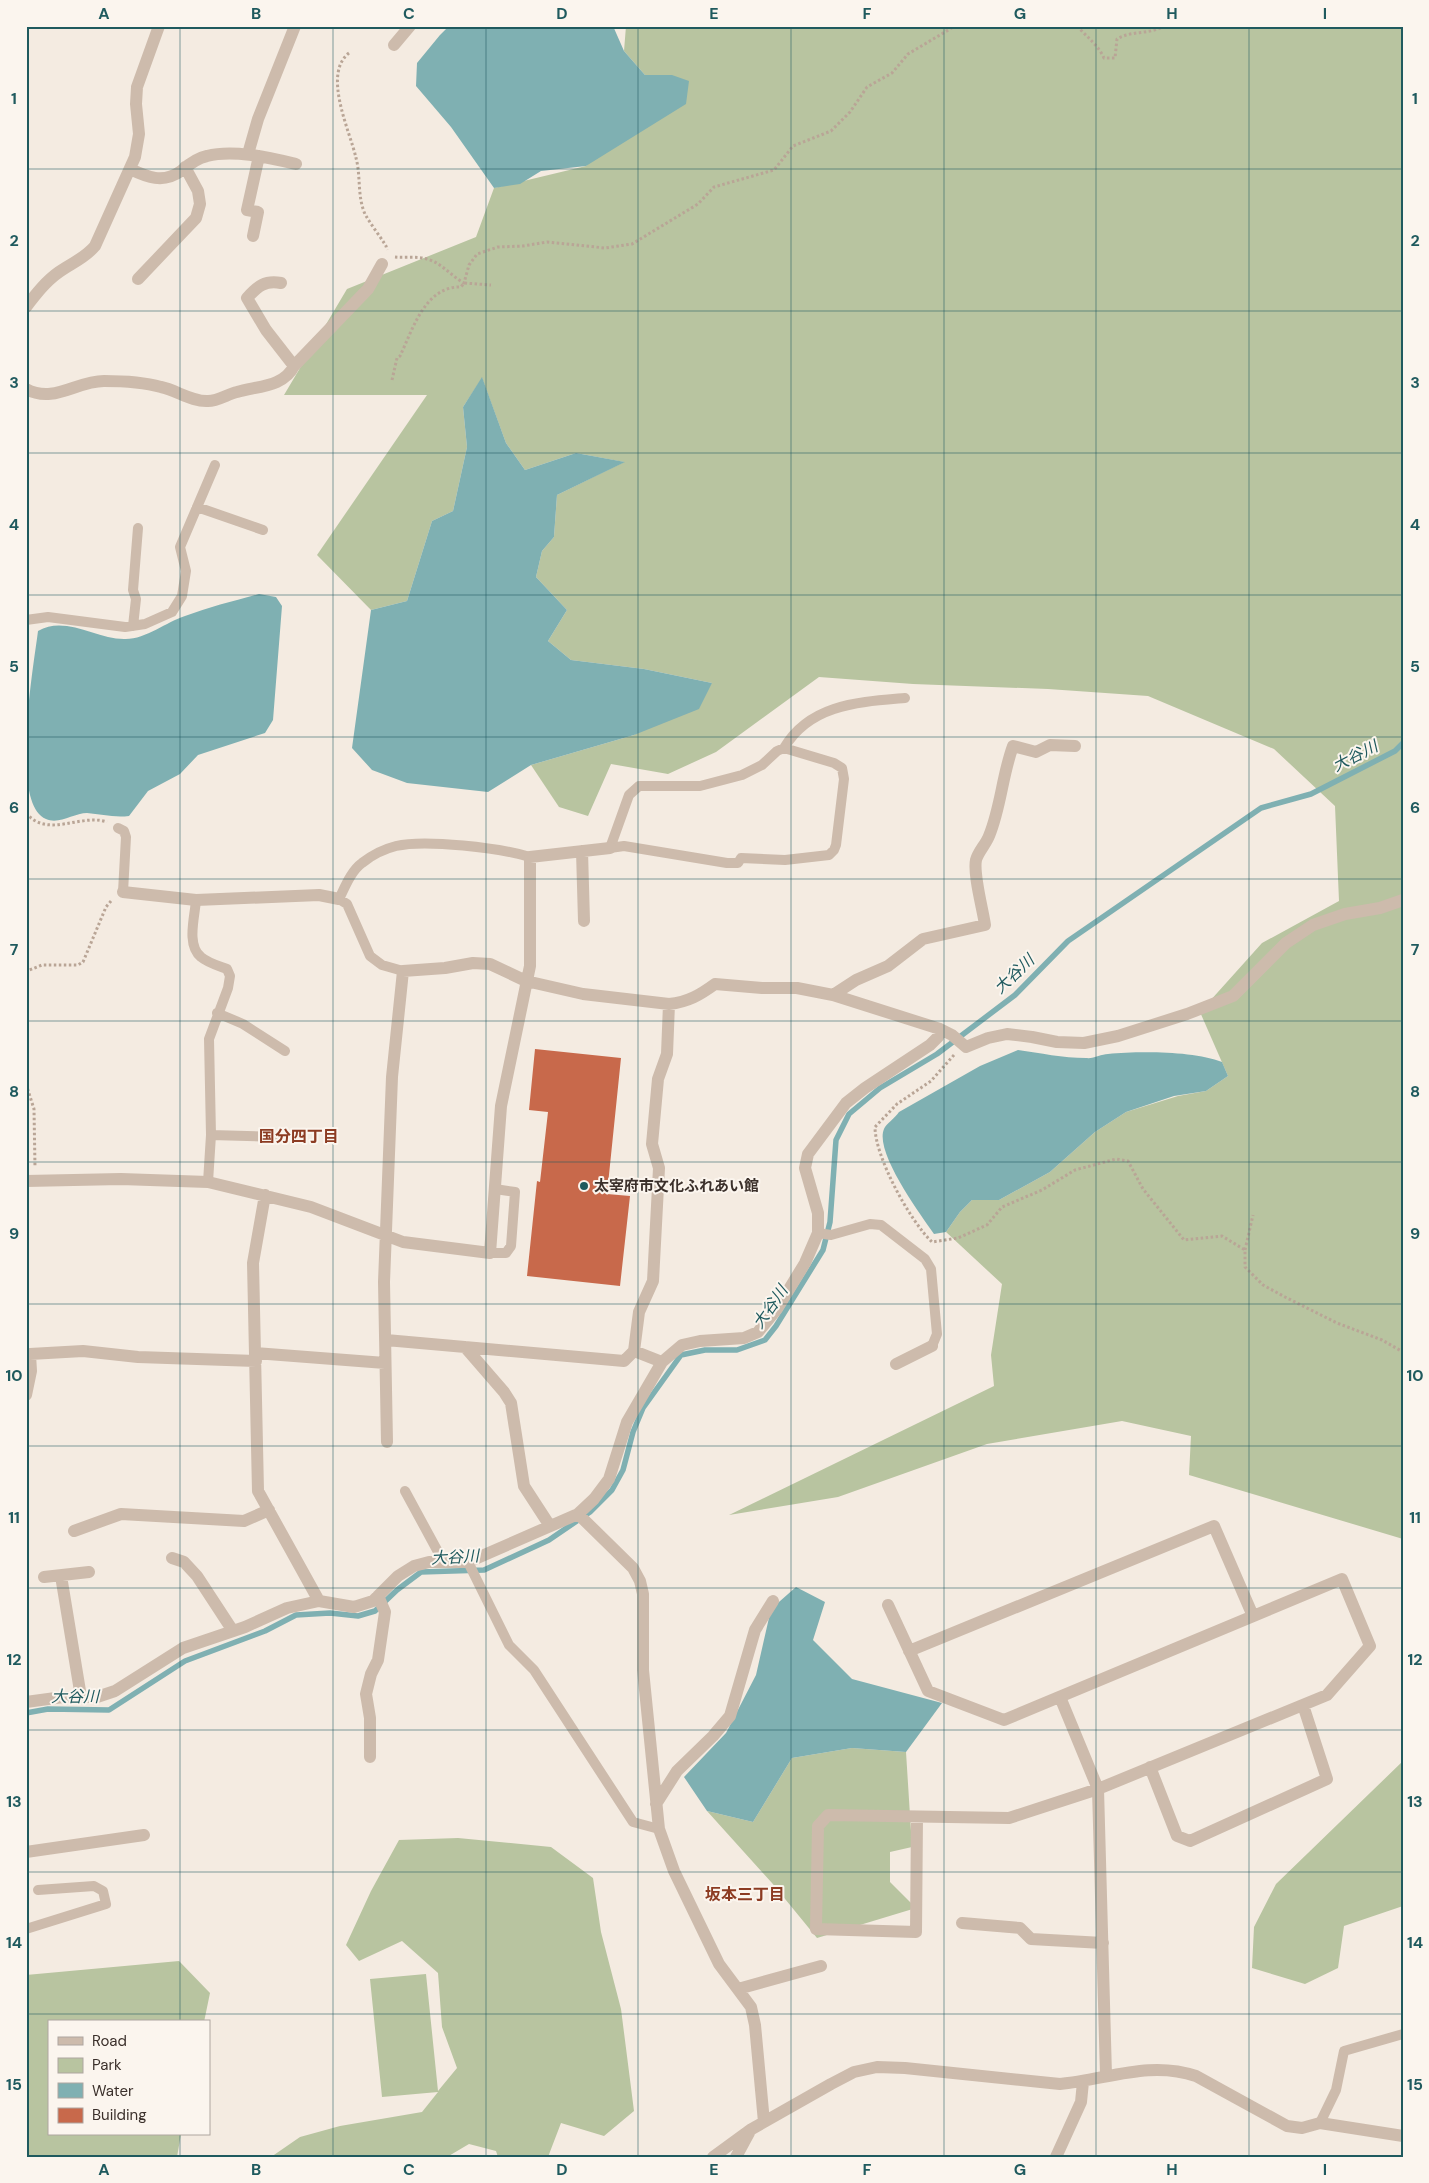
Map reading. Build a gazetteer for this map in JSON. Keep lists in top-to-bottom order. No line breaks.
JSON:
{"districts":["国分四丁目","坂本三丁目"],"water":["大谷川"],"places":["太宰府市文化ふれあい館"],"legend":["Road","Park","Water","Building"],"grid":{"columns":["A","B","C","D","E","F","G","H","I"],"rows":["1","2","3","4","5","6","7","8","9","10","11","12","13","14","15"]}}
